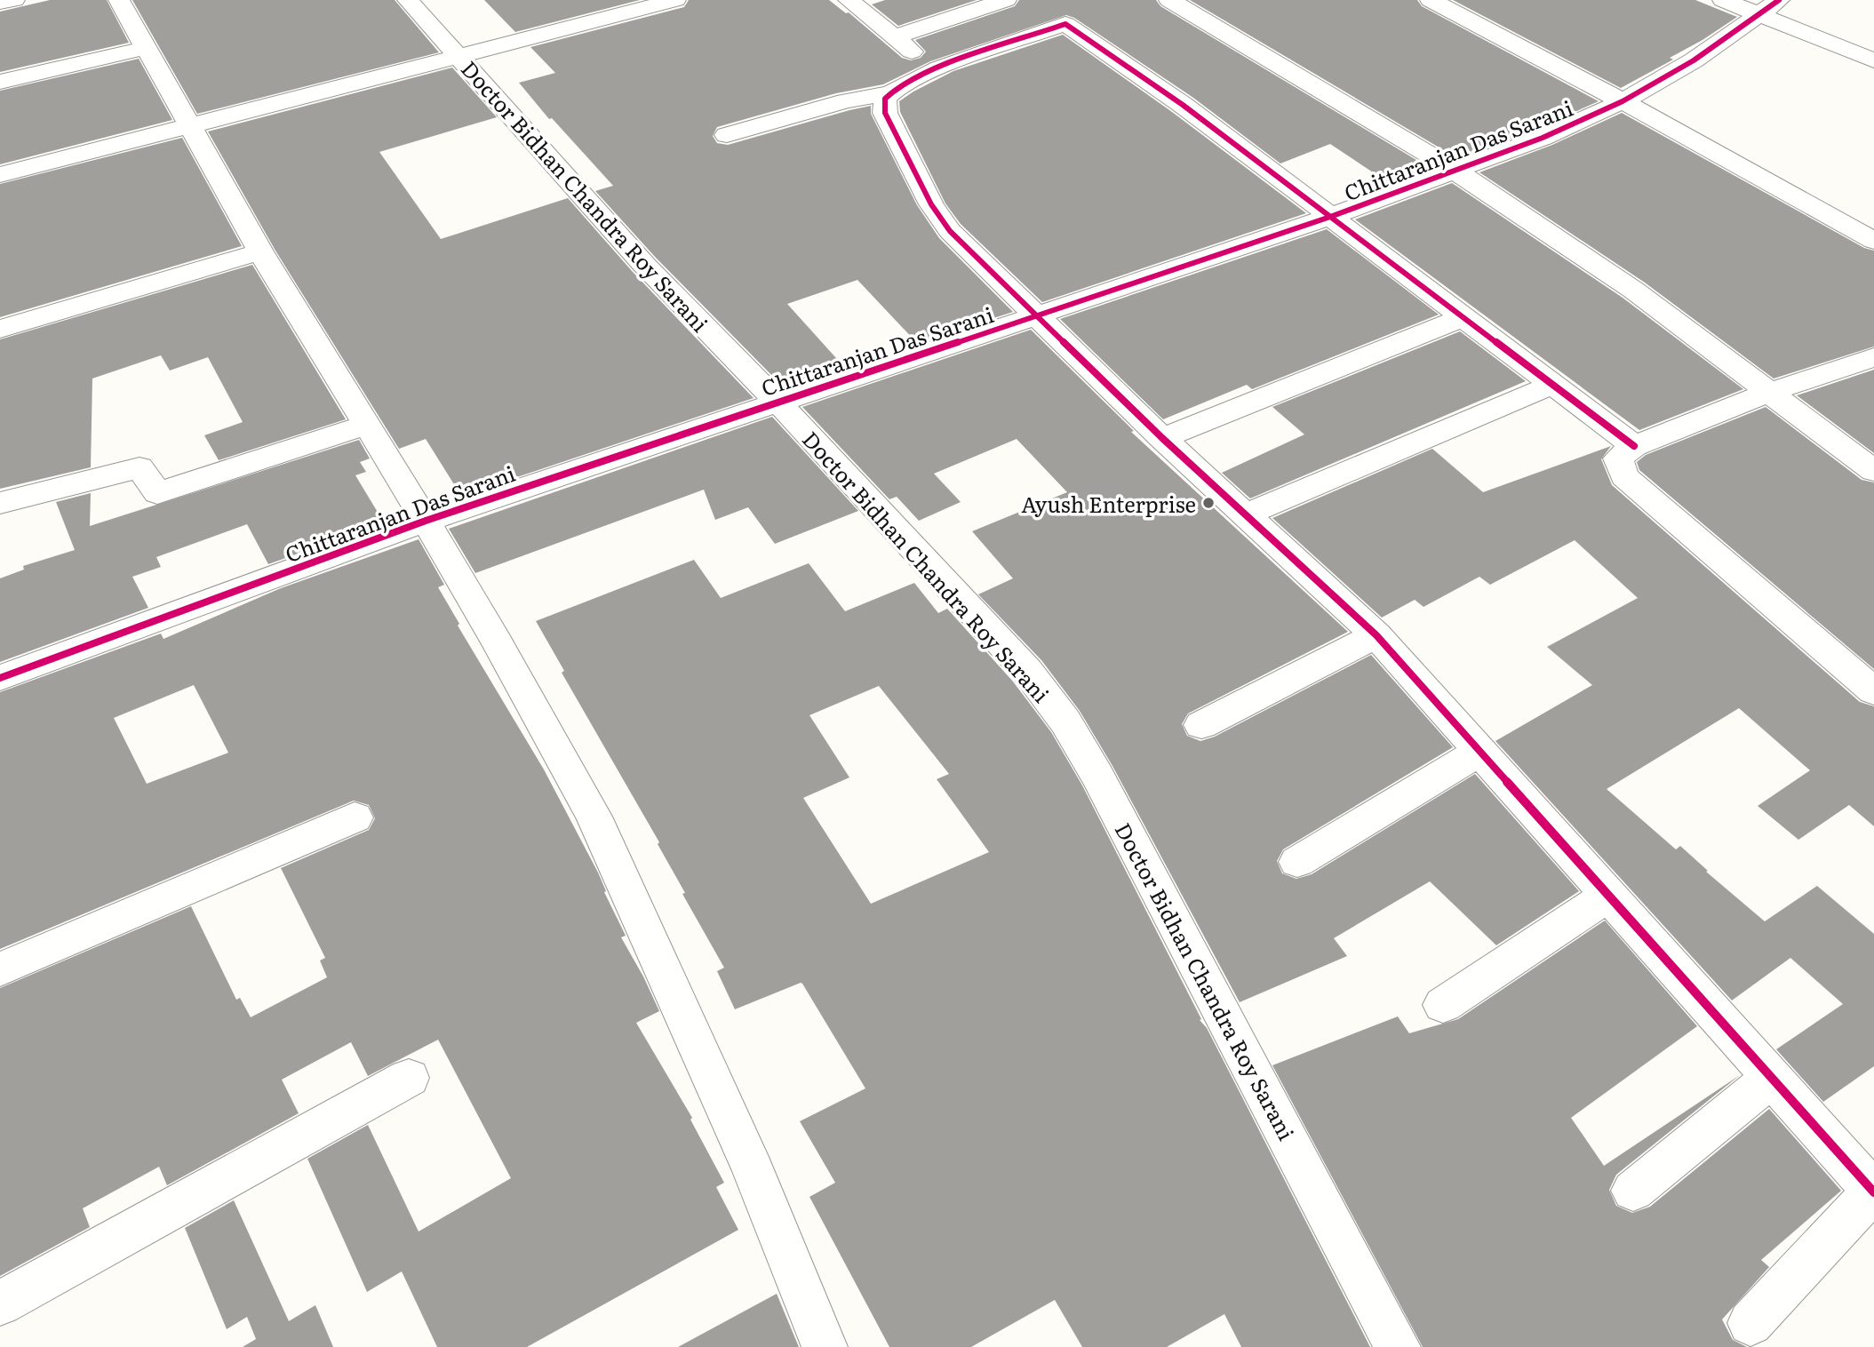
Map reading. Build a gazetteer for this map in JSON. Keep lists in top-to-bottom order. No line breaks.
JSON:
{"streets":{"street":["Chittaranjan Das Sarani","Doctor Bidhan Chandra Roy Sarani"]},"crossings":[["Chittaranjan Das Sarani","Doctor Bidhan Chandra Roy Sarani"]],"places":["Ayush Enterprise"]}
